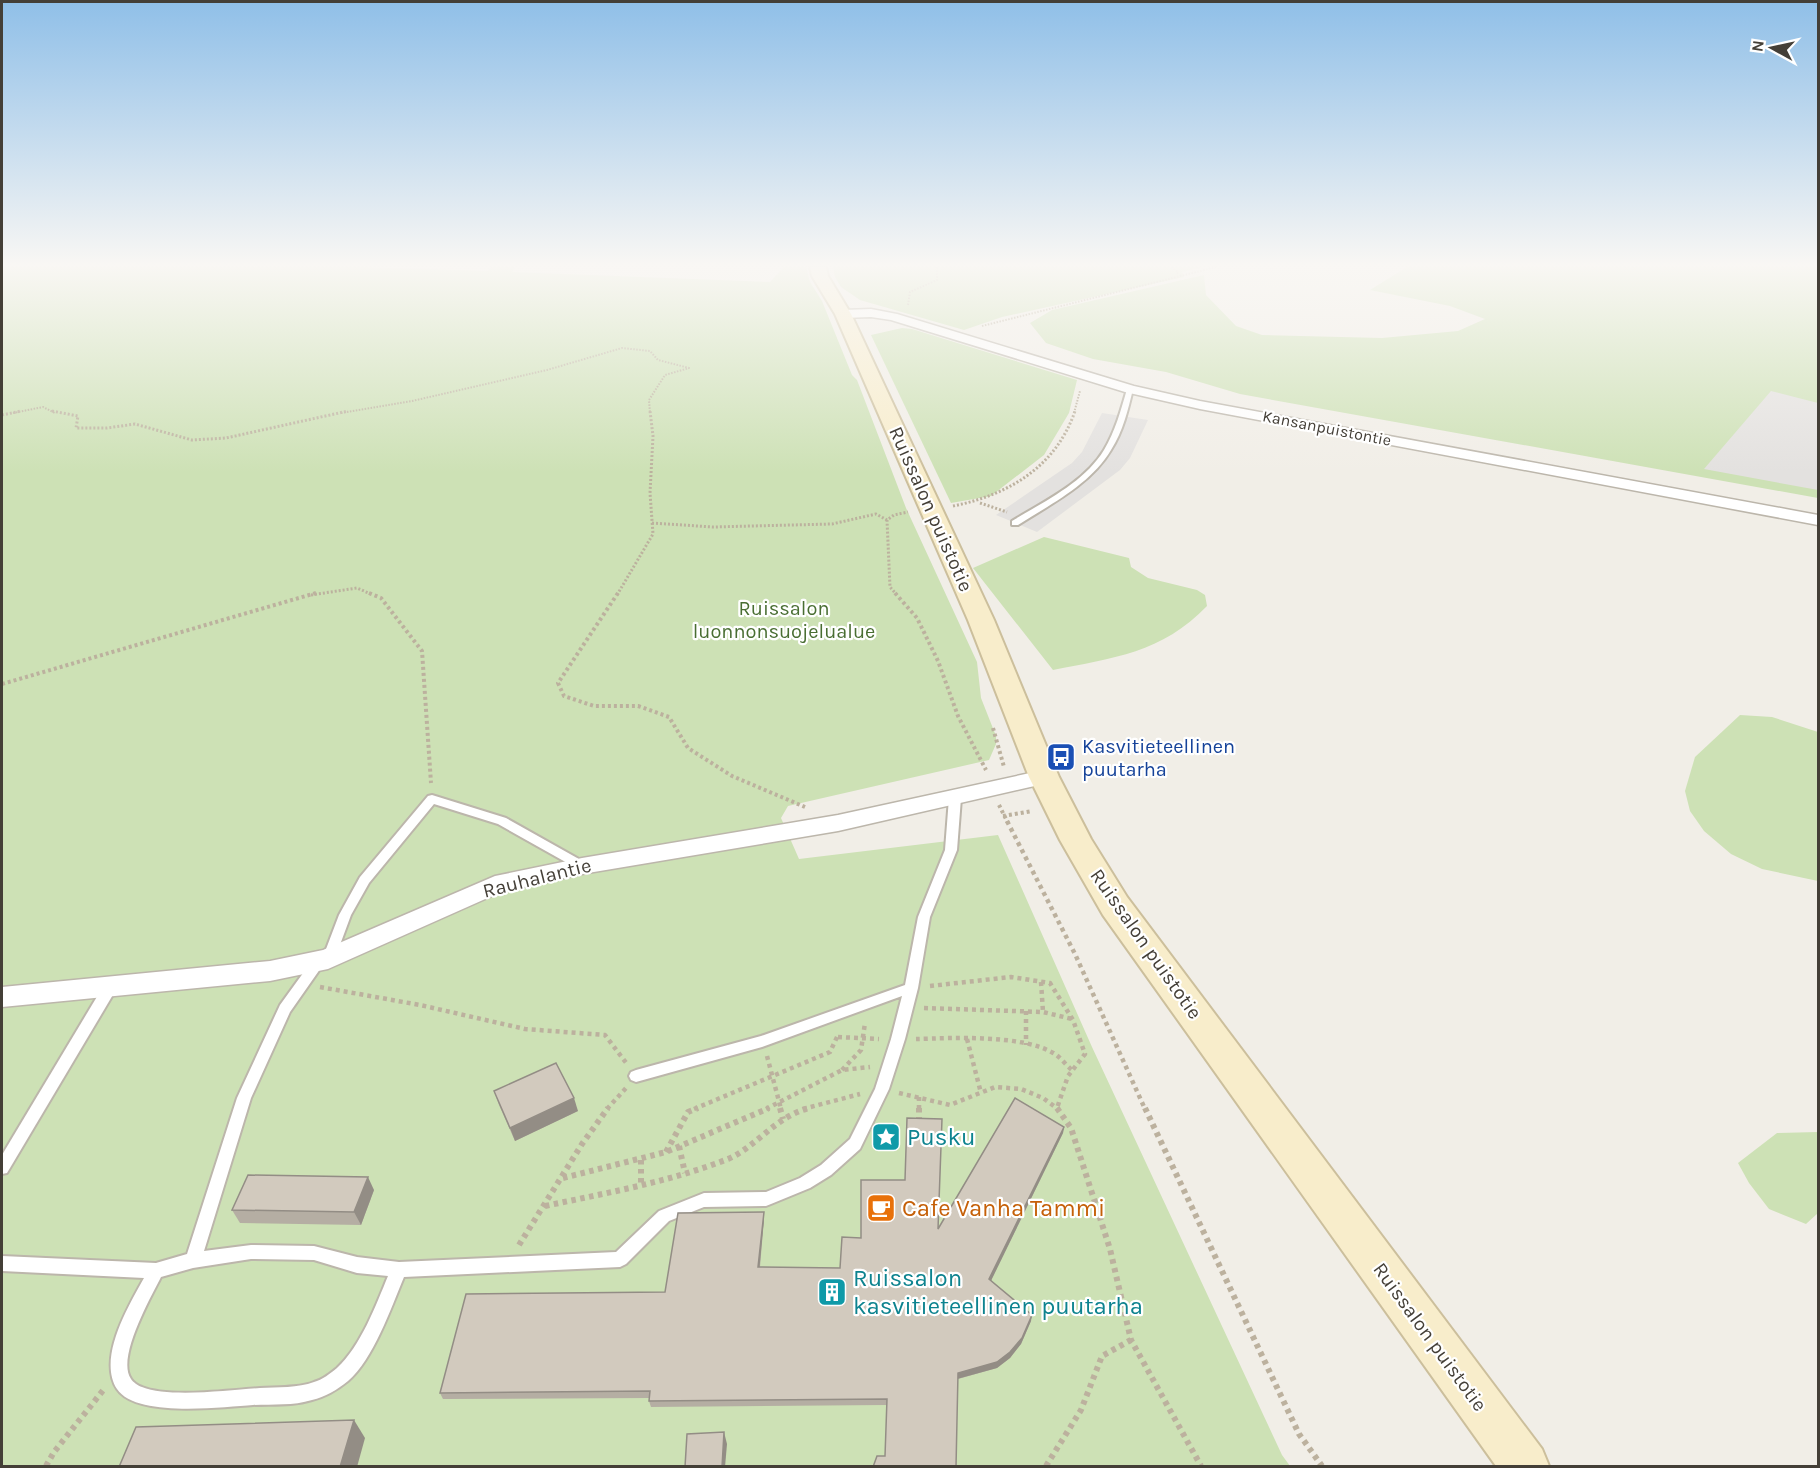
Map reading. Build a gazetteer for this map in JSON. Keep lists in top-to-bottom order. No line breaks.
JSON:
{"streets":{"street":["Kansanpuistontie","Ruissalon puistotie","Rauhalantie"]},"crossings":[["Ruissalon puistotie","Rauhalantie"]],"parks":["Ruissalon luonnonsuojelualue"],"places":{"bus stop":["Kasvitieteellinen puutarha"],"place":["Pusku"],"cafe":["Cafe Vanha Tammi"],"building":["Ruissalon kasvitieteellinen puutarha"]},"north":"left"}
